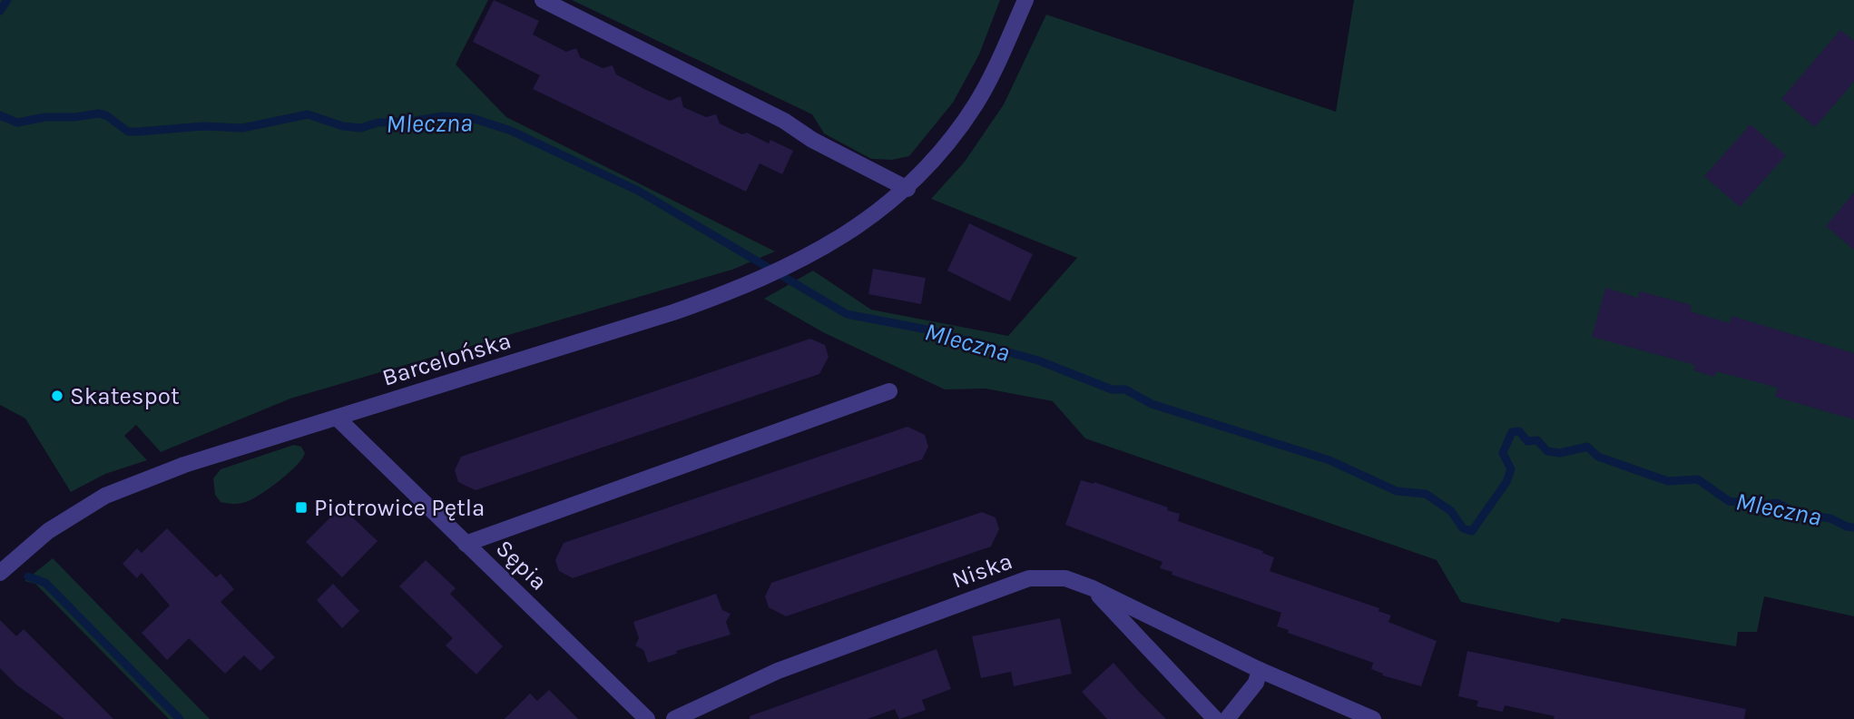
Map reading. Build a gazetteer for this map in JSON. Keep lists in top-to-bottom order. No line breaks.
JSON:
{"streets":{"street":["Barcelońska","Sępia","Niska"]},"crossings":[["Barcelońska","Sępia"]],"water":["Mleczna"],"places":{"other":["Skatespot"],"transit":["Piotrowice Pętla"]}}
